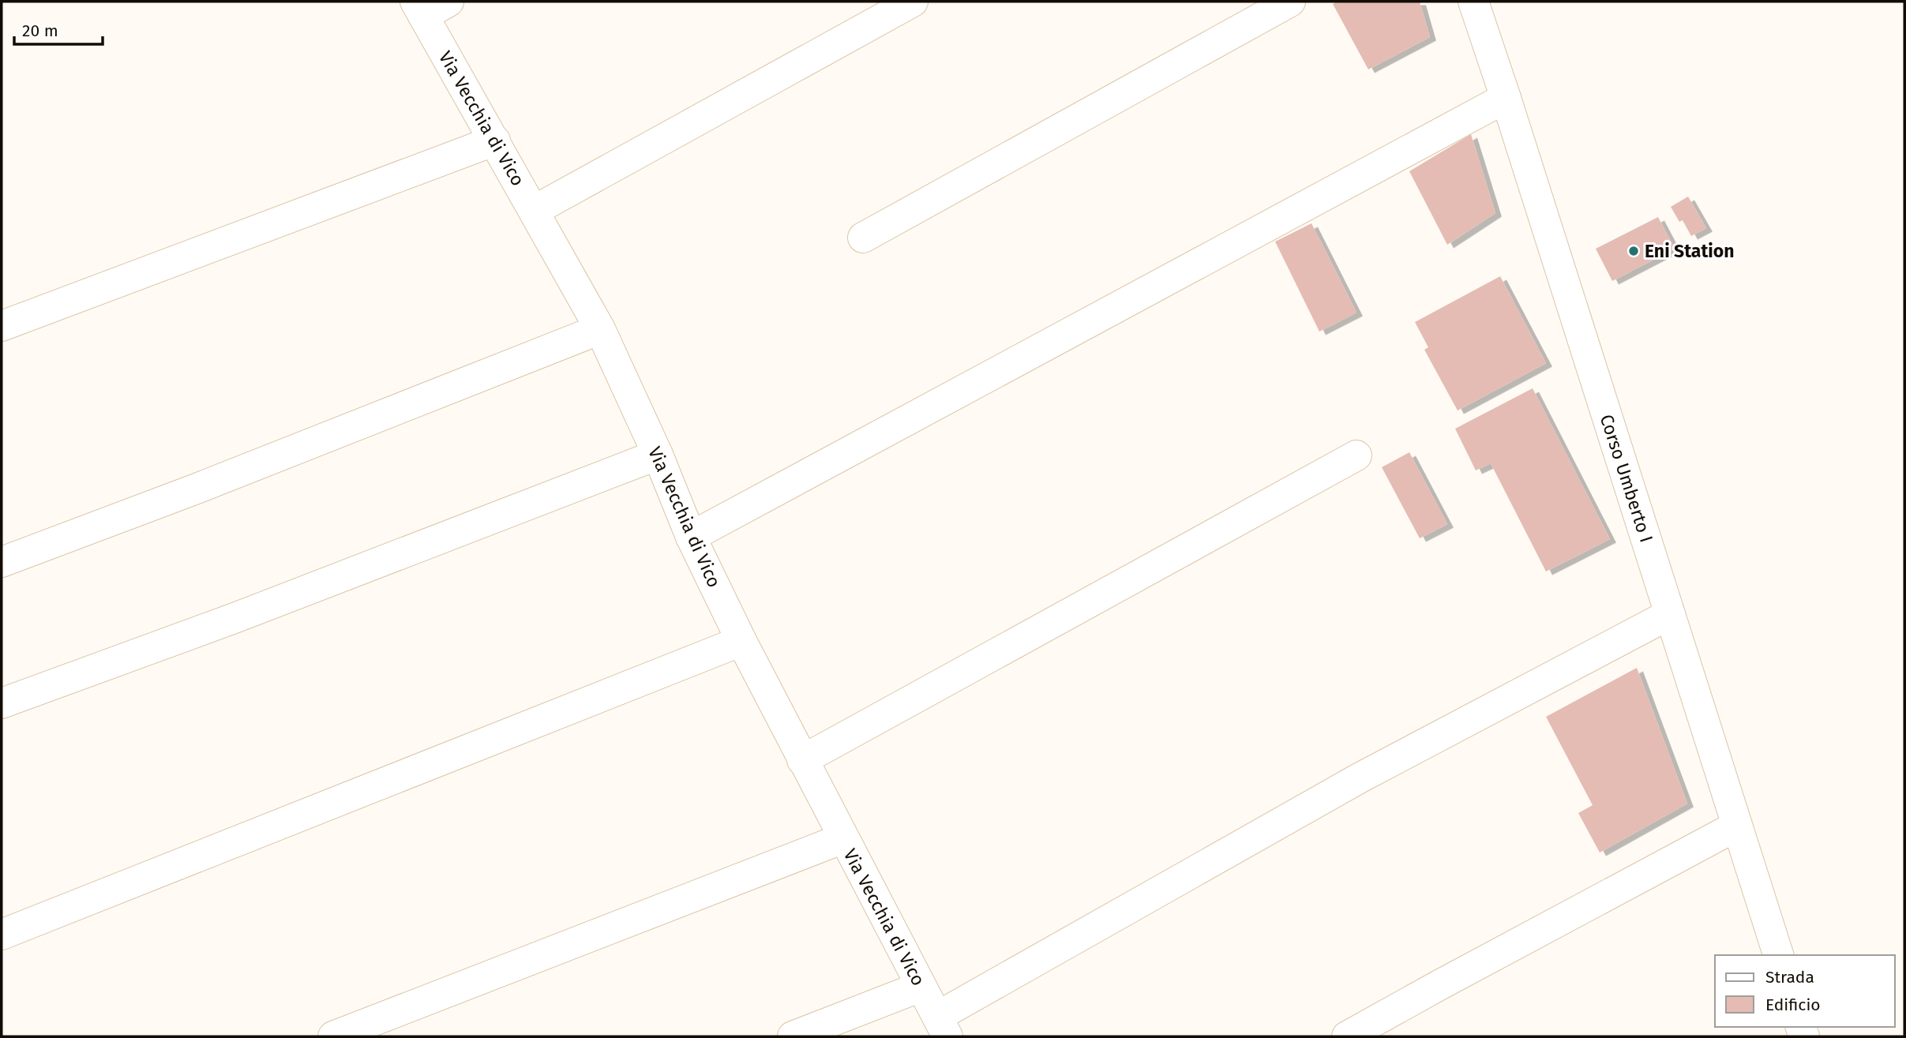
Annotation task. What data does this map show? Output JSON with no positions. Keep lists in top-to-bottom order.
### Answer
{
  "streets": {
    "street": ["Via Vecchia di Vico", "Corso Umberto I"]
  },
  "places": ["Eni Station"],
  "legend": ["Strada", "Edificio"],
  "scale_bar": "20 m"
}
